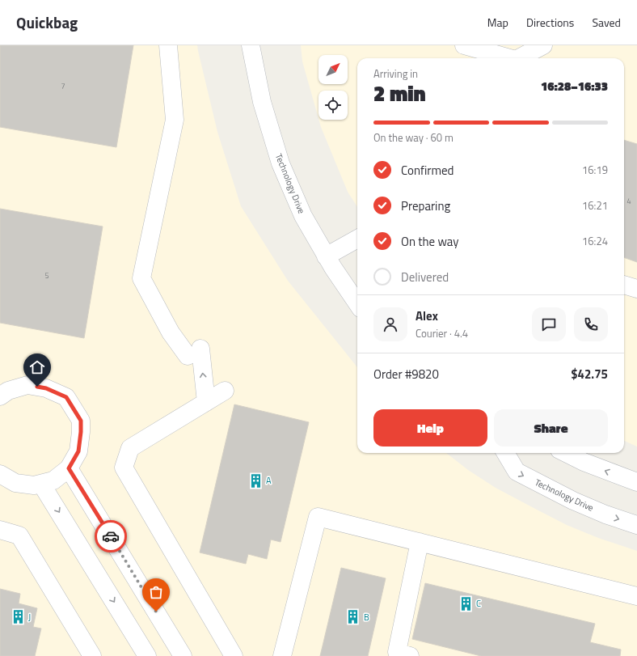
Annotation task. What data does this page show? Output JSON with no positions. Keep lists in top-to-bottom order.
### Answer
{
  "streets": {
    "street": ["Technology Drive"]
  },
  "places": {
    "building": [
      "A",
      "C",
      "J",
      "B"
    ]
  },
  "house_numbers": ["7", "4", "5"],
  "north": "top right",
  "page": {
    "header": "Quickbag",
    "nav": ["Map", "Directions", "Saved"],
    "heading": ["2 min", "Arriving in", "16:28–16:33"],
    "panel": [
      "Alex",
      "Courier · 4.4",
      "Order #9820",
      "$42.75"
    ],
    "bar": "On the way · 60 m",
    "list": [
      ["Confirmed", "16:19"],
      ["Preparing", "16:21"],
      ["On the way", "16:24"],
      "Delivered"
    ],
    "buttons": ["Help", "Share"]
  }
}
